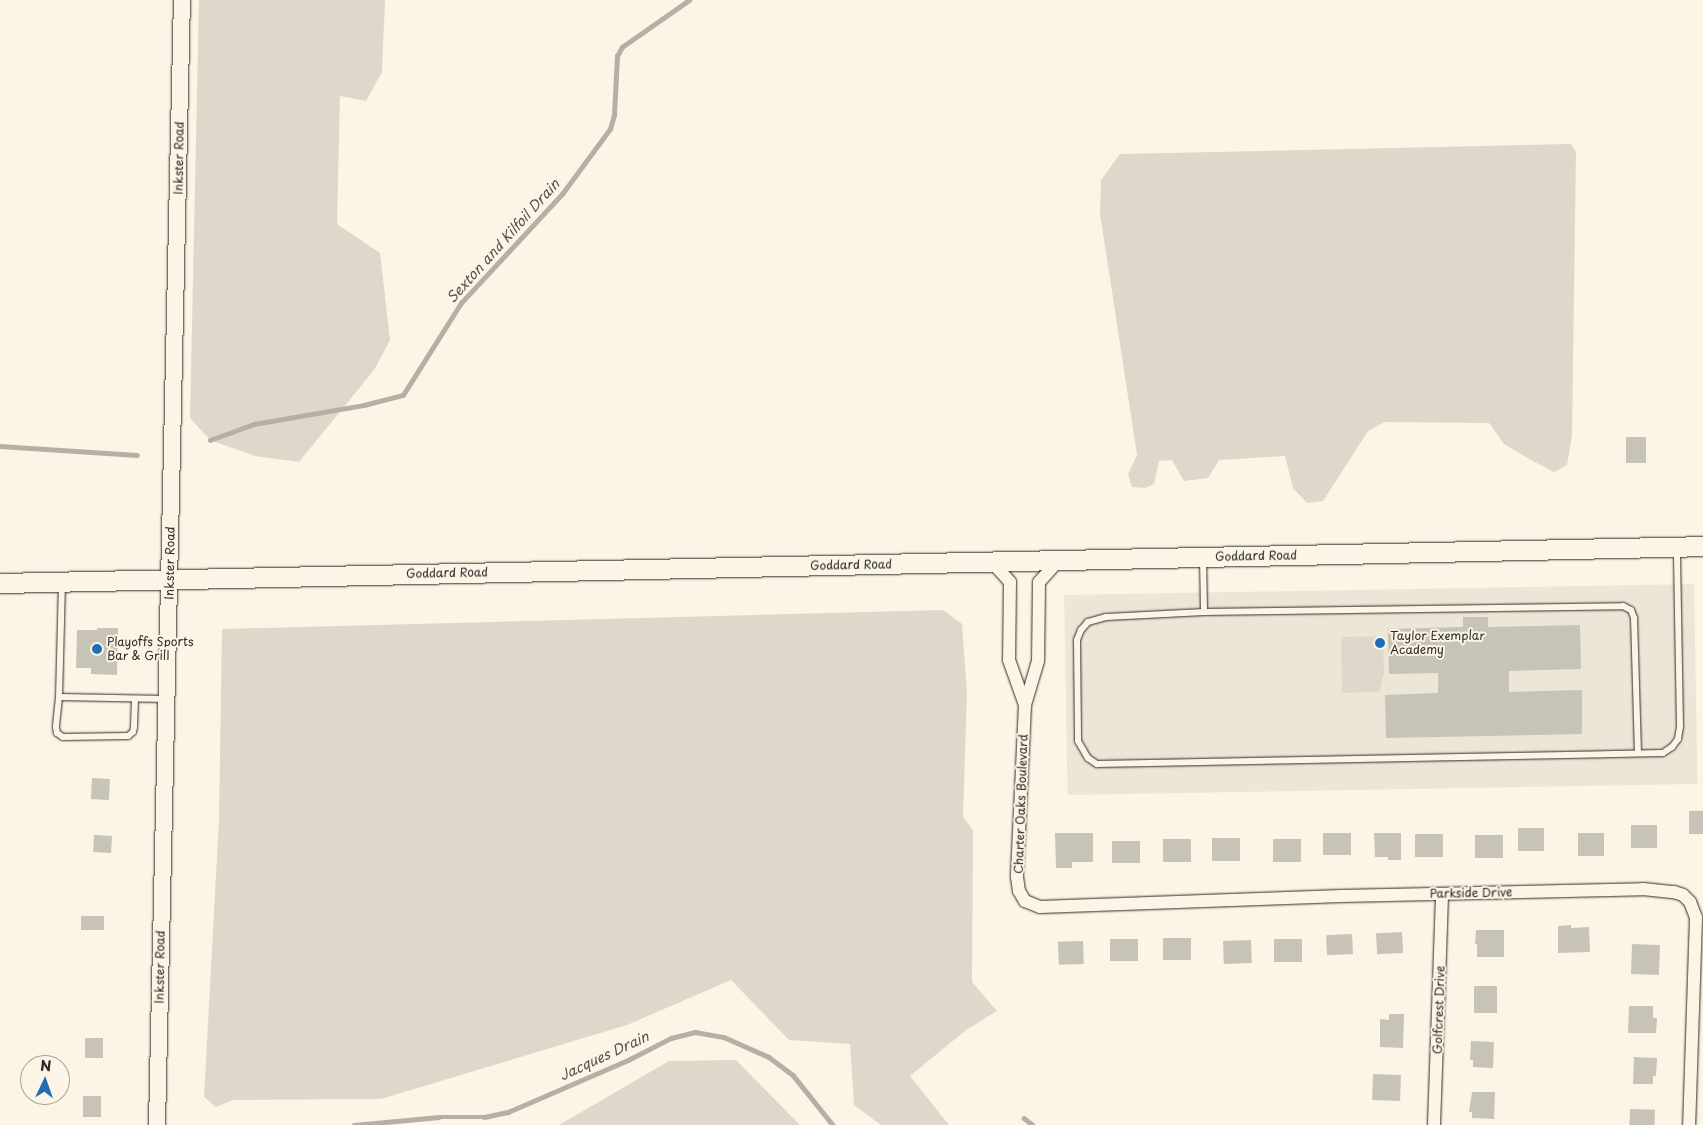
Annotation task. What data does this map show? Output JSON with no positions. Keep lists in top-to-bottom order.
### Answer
{
  "streets": {
    "main road": ["Goddard Road"],
    "street": [
      "Inkster Road",
      "Charter Oaks Boulevard",
      "Parkside Drive",
      "Golfcrest Drive"
    ]
  },
  "crossings": [
    ["Inkster Road", "Goddard Road"],
    ["Goddard Road", "Charter Oaks Boulevard"],
    ["Charter Oaks Boulevard", "Parkside Drive"],
    ["Parkside Drive", "Golfcrest Drive"]
  ],
  "water": ["Sexton and Kilfoil Drain", "Jacques Drain"],
  "places": ["Taylor Exemplar Academy", "Playoffs Sports Bar & Grill"],
  "north": "top"
}
